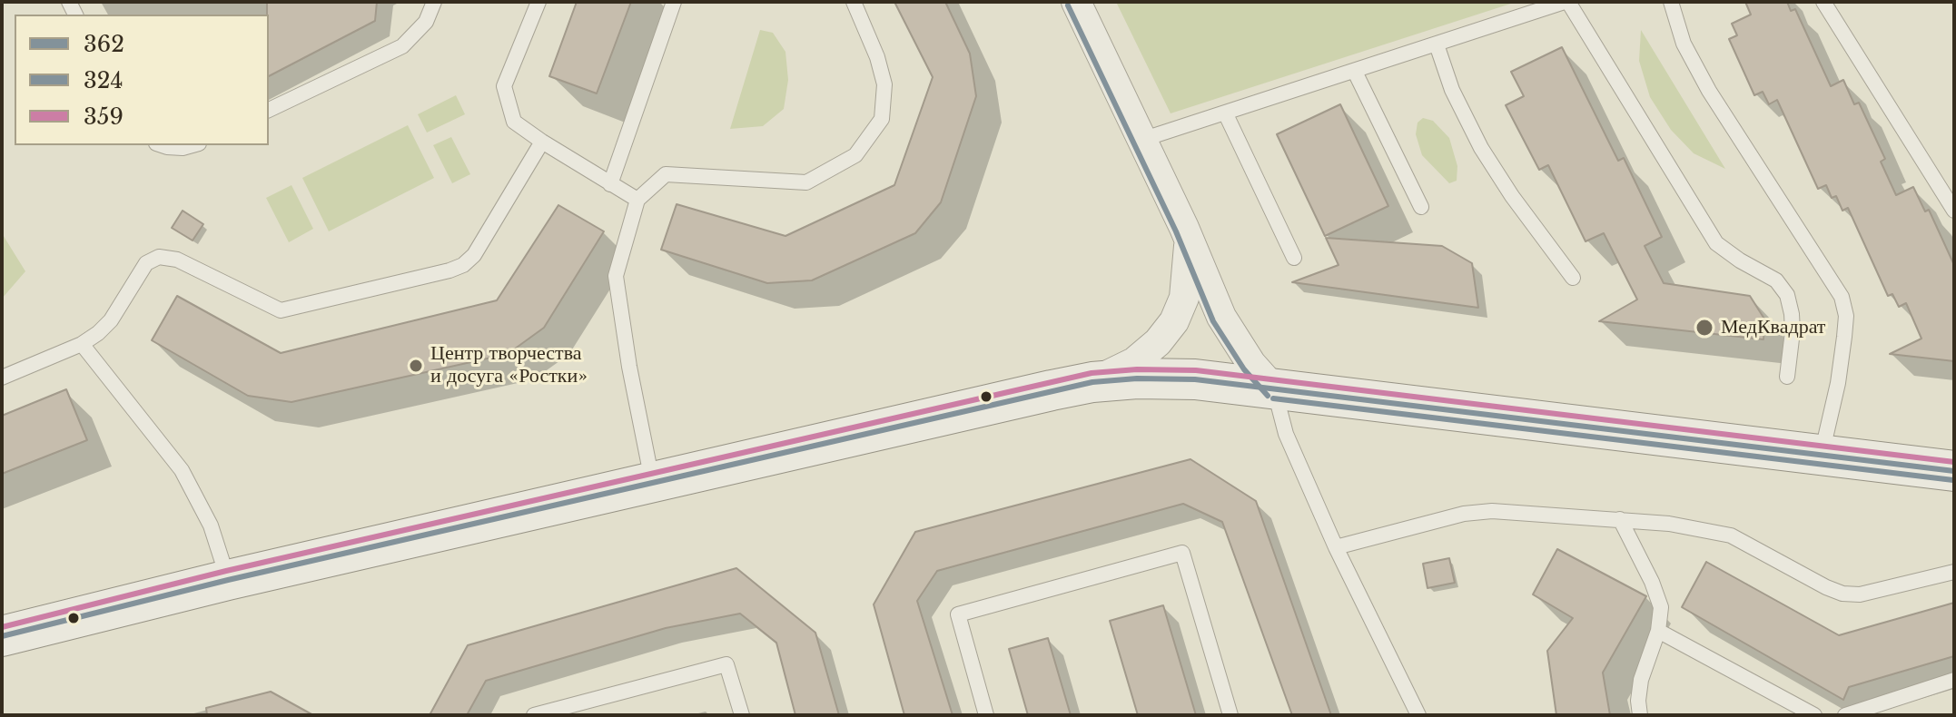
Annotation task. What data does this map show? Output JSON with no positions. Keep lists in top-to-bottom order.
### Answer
{
  "places": ["МедКвадрат", "Центр творчества и досуга «Ростки»"],
  "lines": ["transit line 324", "transit line 359", "transit line 362"],
  "legend": ["362", "324", "359"]
}
